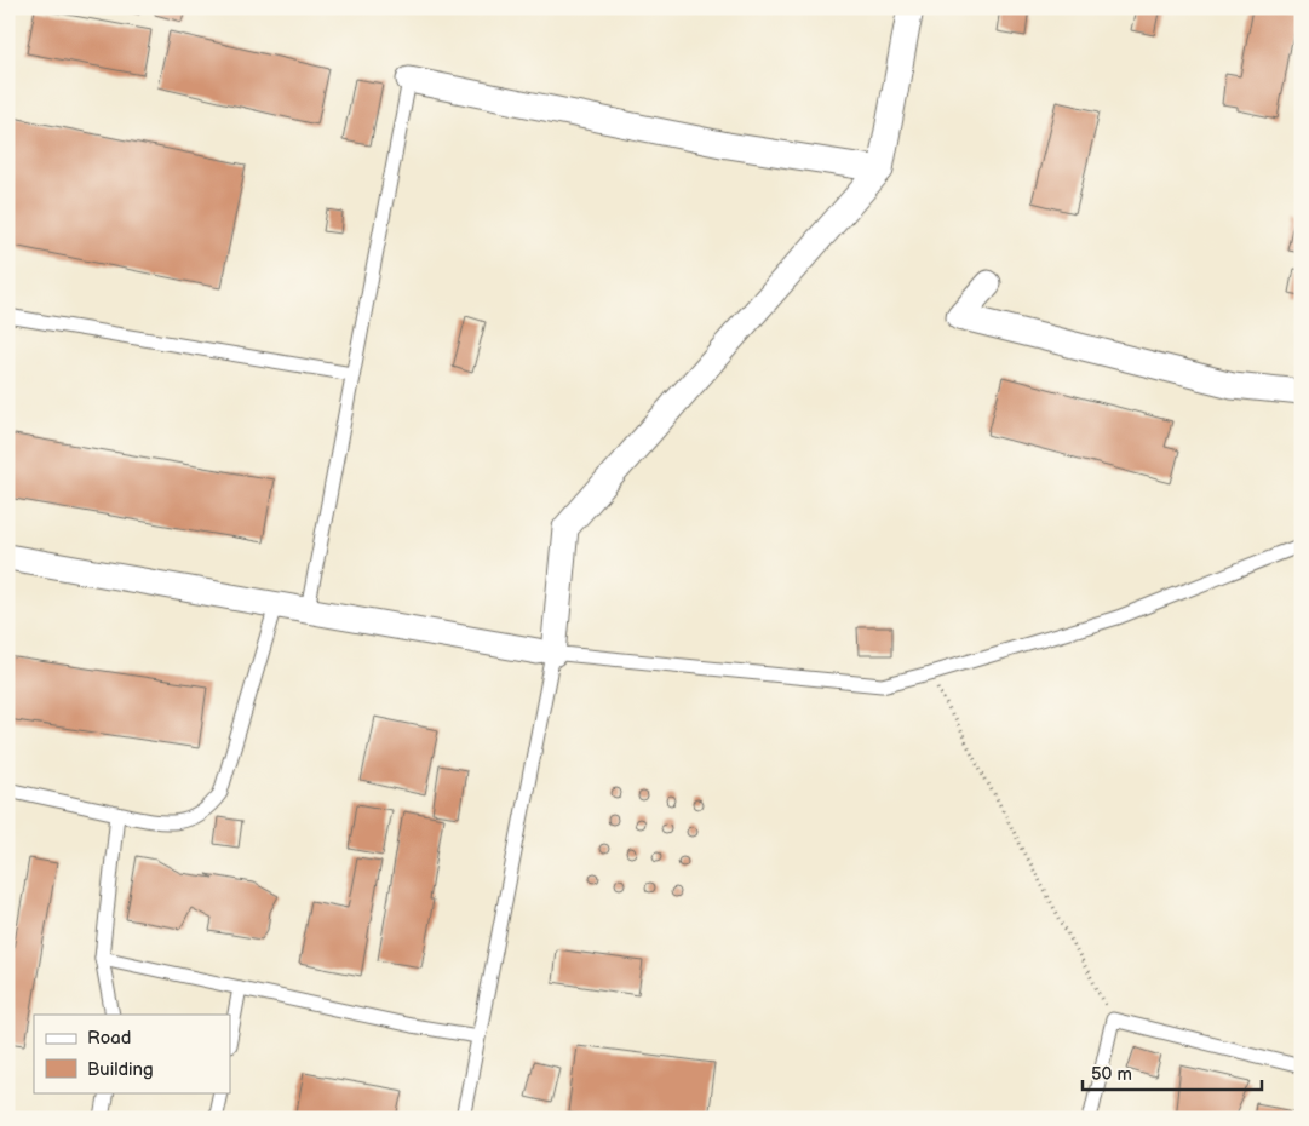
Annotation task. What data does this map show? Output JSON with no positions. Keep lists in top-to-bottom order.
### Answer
{
  "legend": ["Road", "Building"],
  "scale_bar": "50 m"
}
